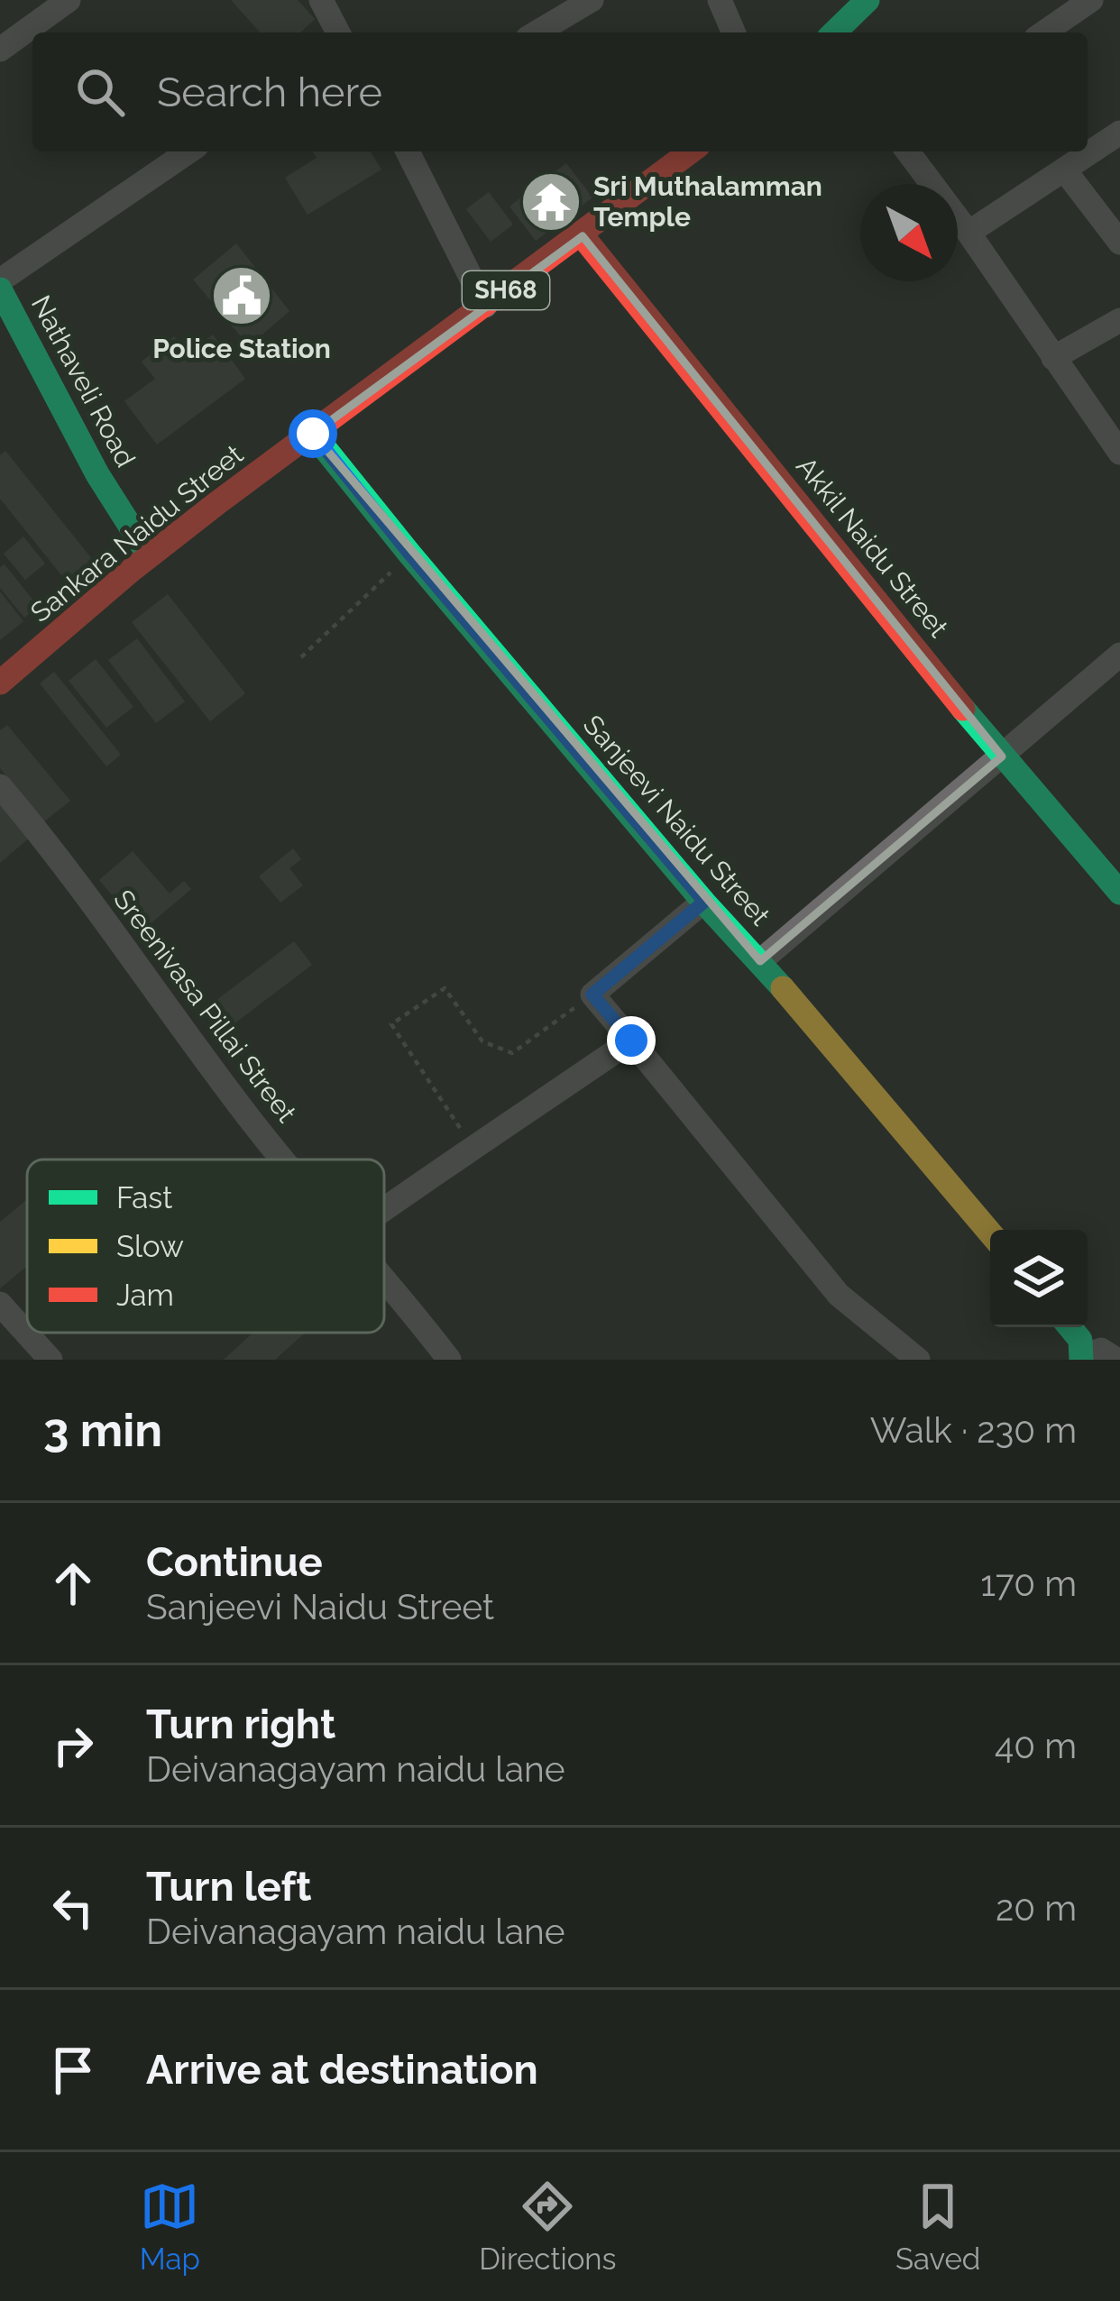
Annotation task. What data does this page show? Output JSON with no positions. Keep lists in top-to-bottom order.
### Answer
{
  "streets": {
    "main road": [
      "SH68",
      "Nathaveli Road",
      "Sankara Naidu Street",
      "Akkil Naidu Street",
      "Sanjeevi Naidu Street"
    ],
    "street": ["Sreenivasa Pillai Street"]
  },
  "crossings": [
    ["SH68", "Sankara Naidu Street"],
    ["SH68", "Akkil Naidu Street"],
    ["SH68", "Sanjeevi Naidu Street"],
    ["Nathaveli Road", "Sankara Naidu Street"],
    ["Sankara Naidu Street", "Sanjeevi Naidu Street"]
  ],
  "places": {
    "temple": ["Sri Muthalamman Temple"],
    "public building": ["Police Station"]
  },
  "legend": ["Fast", "Slow", "Jam"],
  "north": "bottom right",
  "page": {
    "search": "Search here",
    "heading": ["3 min", "Walk · 230 m"],
    "list": [
      ["Continue", "Sanjeevi Naidu Street", "170 m"],
      ["Turn right", "Deivanagayam naidu lane", "40 m"],
      ["Turn left", "Deivanagayam naidu lane", "20 m"],
      "Arrive at destination"
    ],
    "nav": ["Map", "Directions", "Saved"]
  }
}
